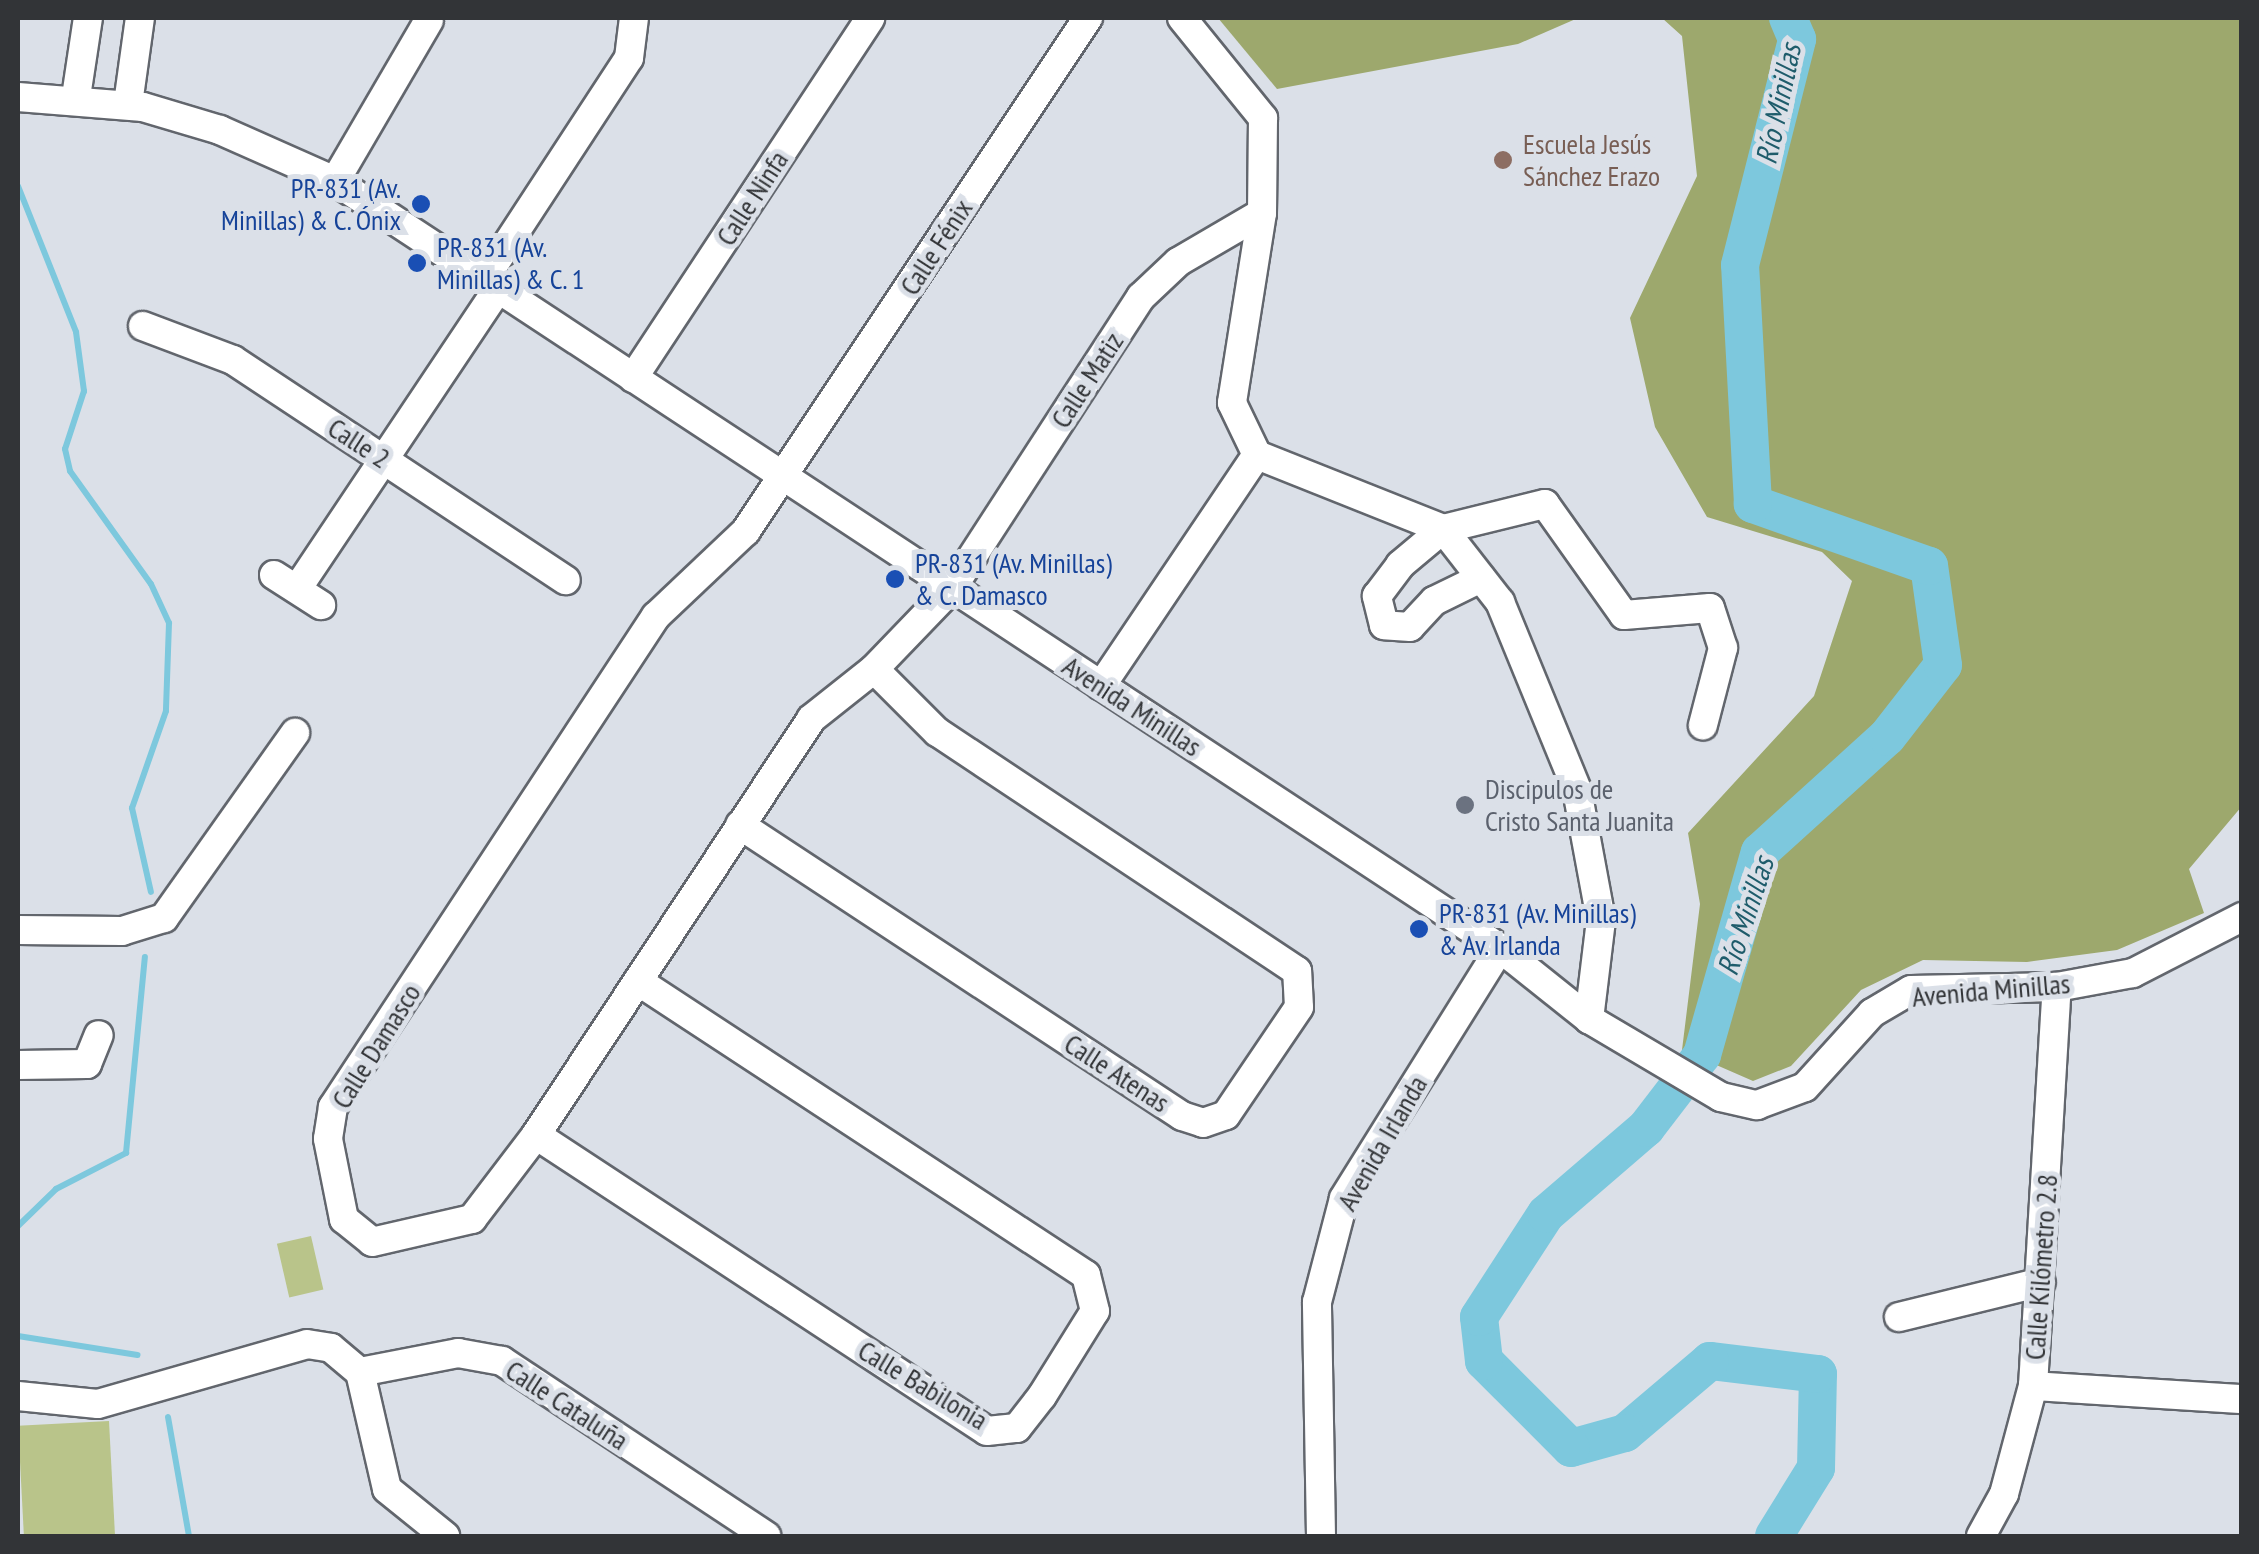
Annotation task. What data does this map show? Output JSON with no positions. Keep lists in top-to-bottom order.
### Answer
{
  "streets": {
    "street": [
      "Calle Ninfa",
      "Calle Fénix",
      "Calle Matiz",
      "Calle 2",
      "Avenida Minillas",
      "Calle Damasco",
      "Calle Atenas",
      "Avenida Irlanda",
      "Calle Kilómetro 2.8",
      "Calle Babilonia",
      "Calle Cataluña"
    ]
  },
  "crossings": [
    ["Calle Ninfa", "Avenida Minillas"],
    ["Calle Fénix", "Avenida Minillas"],
    ["Calle Fénix", "Calle Damasco"],
    ["Calle Matiz", "Avenida Minillas"],
    ["Calle Matiz", "Calle Damasco"],
    ["Avenida Minillas", "Calle Damasco"],
    ["Avenida Minillas", "Avenida Irlanda"],
    ["Avenida Minillas", "Calle Kilómetro 2.8"],
    ["Calle Damasco", "Calle Atenas"],
    ["Calle Damasco", "Calle Babilonia"]
  ],
  "water": ["Río Minillas"],
  "places": [
    "Escuela Jesús Sánchez Erazo",
    "PR-831 (Av. Minillas) & C. Ónix",
    "PR-831 (Av. Minillas) & C. 1",
    "PR-831 (Av. Minillas) & C. Damasco",
    "Discipulos de Cristo Santa Juanita",
    "PR-831 (Av. Minillas) & Av. Irlanda"
  ]
}
